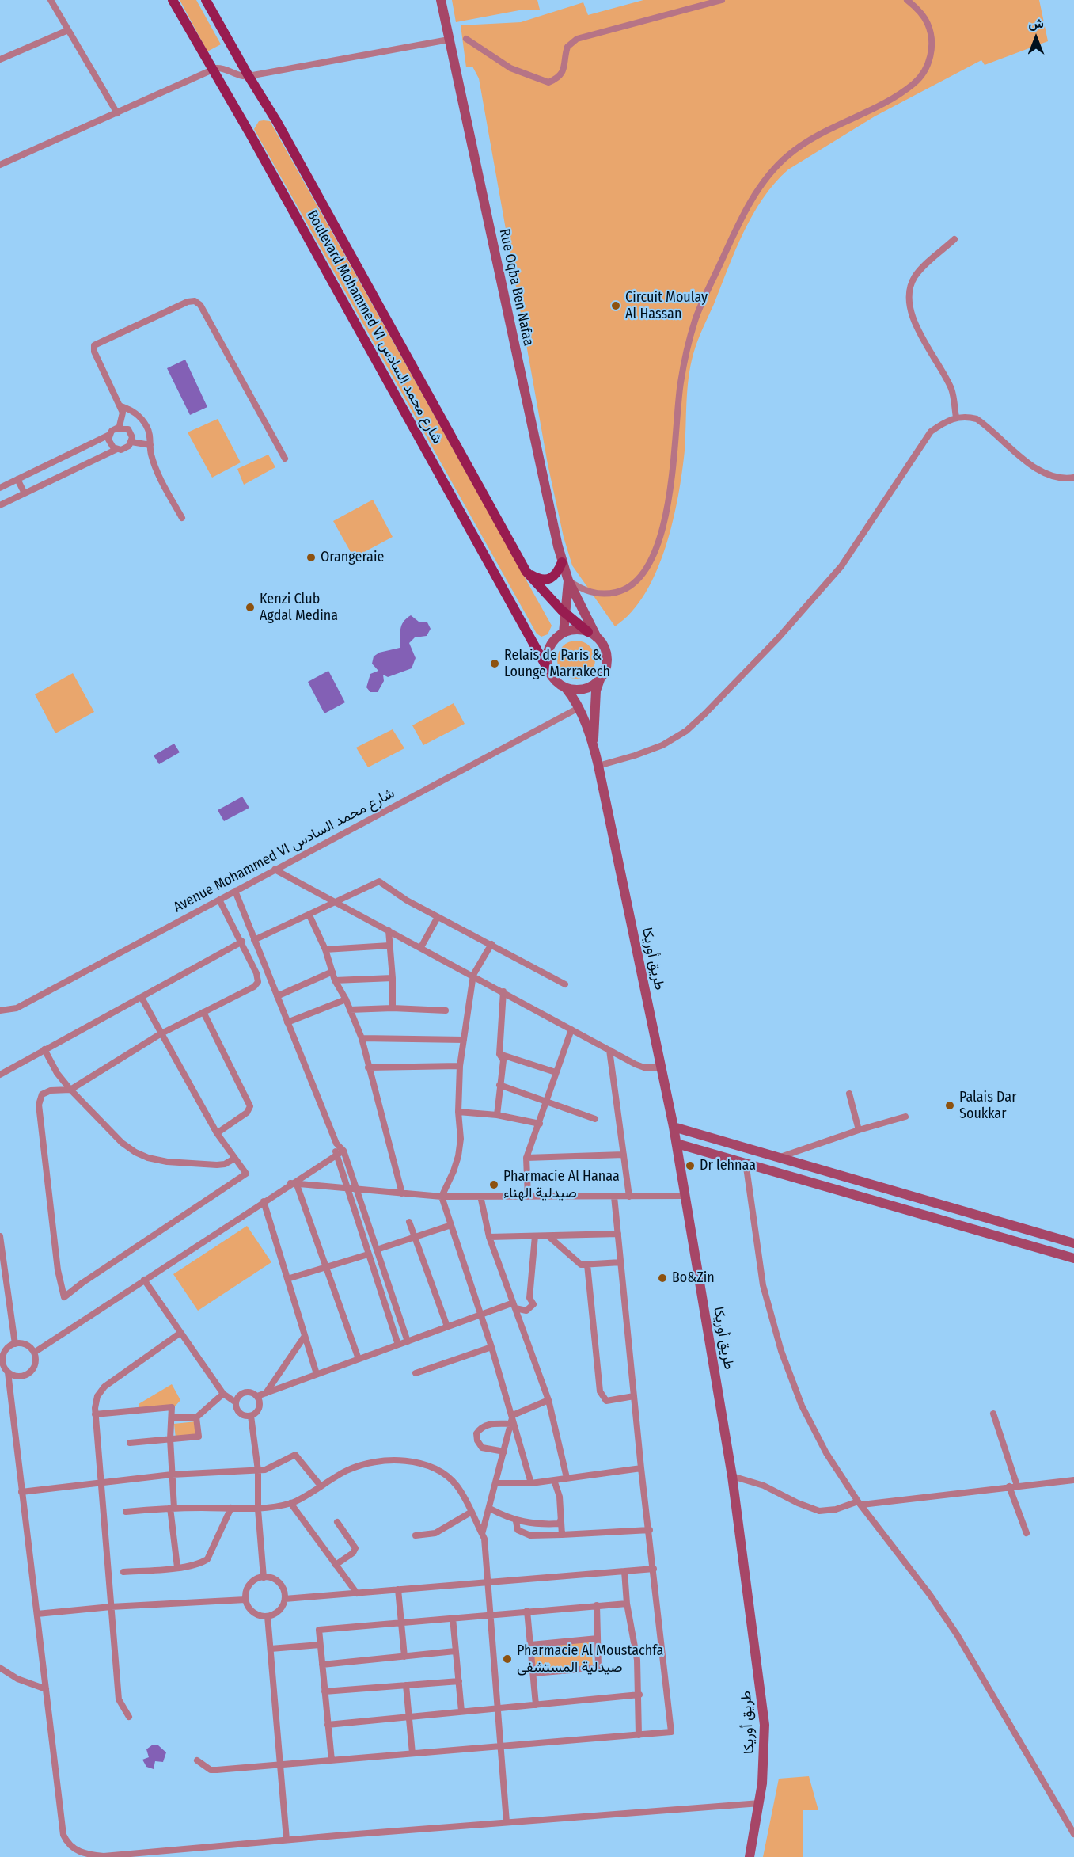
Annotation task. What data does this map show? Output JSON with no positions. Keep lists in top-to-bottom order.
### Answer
{
  "streets": {
    "main road": ["Boulevard Mohammed VI شارع محمد السادس"],
    "street": ["Rue Oqba Ben Nafaa", "Avenue Mohammed VI شارع محمد السادس", "طريق أوريكا"]
  },
  "crossings": [
    ["Rue Oqba Ben Nafaa", "Boulevard Mohammed VI شارع محمد السادس"],
    ["Rue Oqba Ben Nafaa", "طريق أوريكا"],
    ["Boulevard Mohammed VI شارع محمد السادس", "طريق أوريكا"],
    ["Avenue Mohammed VI شارع محمد السادس", "طريق أوريكا"]
  ],
  "places": [
    "Circuit Moulay Al Hassan",
    "Orangeraie",
    "Kenzi Club Agdal Medina",
    "Relais de Paris & Lounge Marrakech",
    "Palais Dar Soukkar",
    "Dr lehnaa",
    "Pharmacie Al Hanaa صيدلية الهناء",
    "Bo&Zin",
    "Pharmacie Al Moustachfa صيدلية المستشفى"
  ],
  "north": "top"
}
